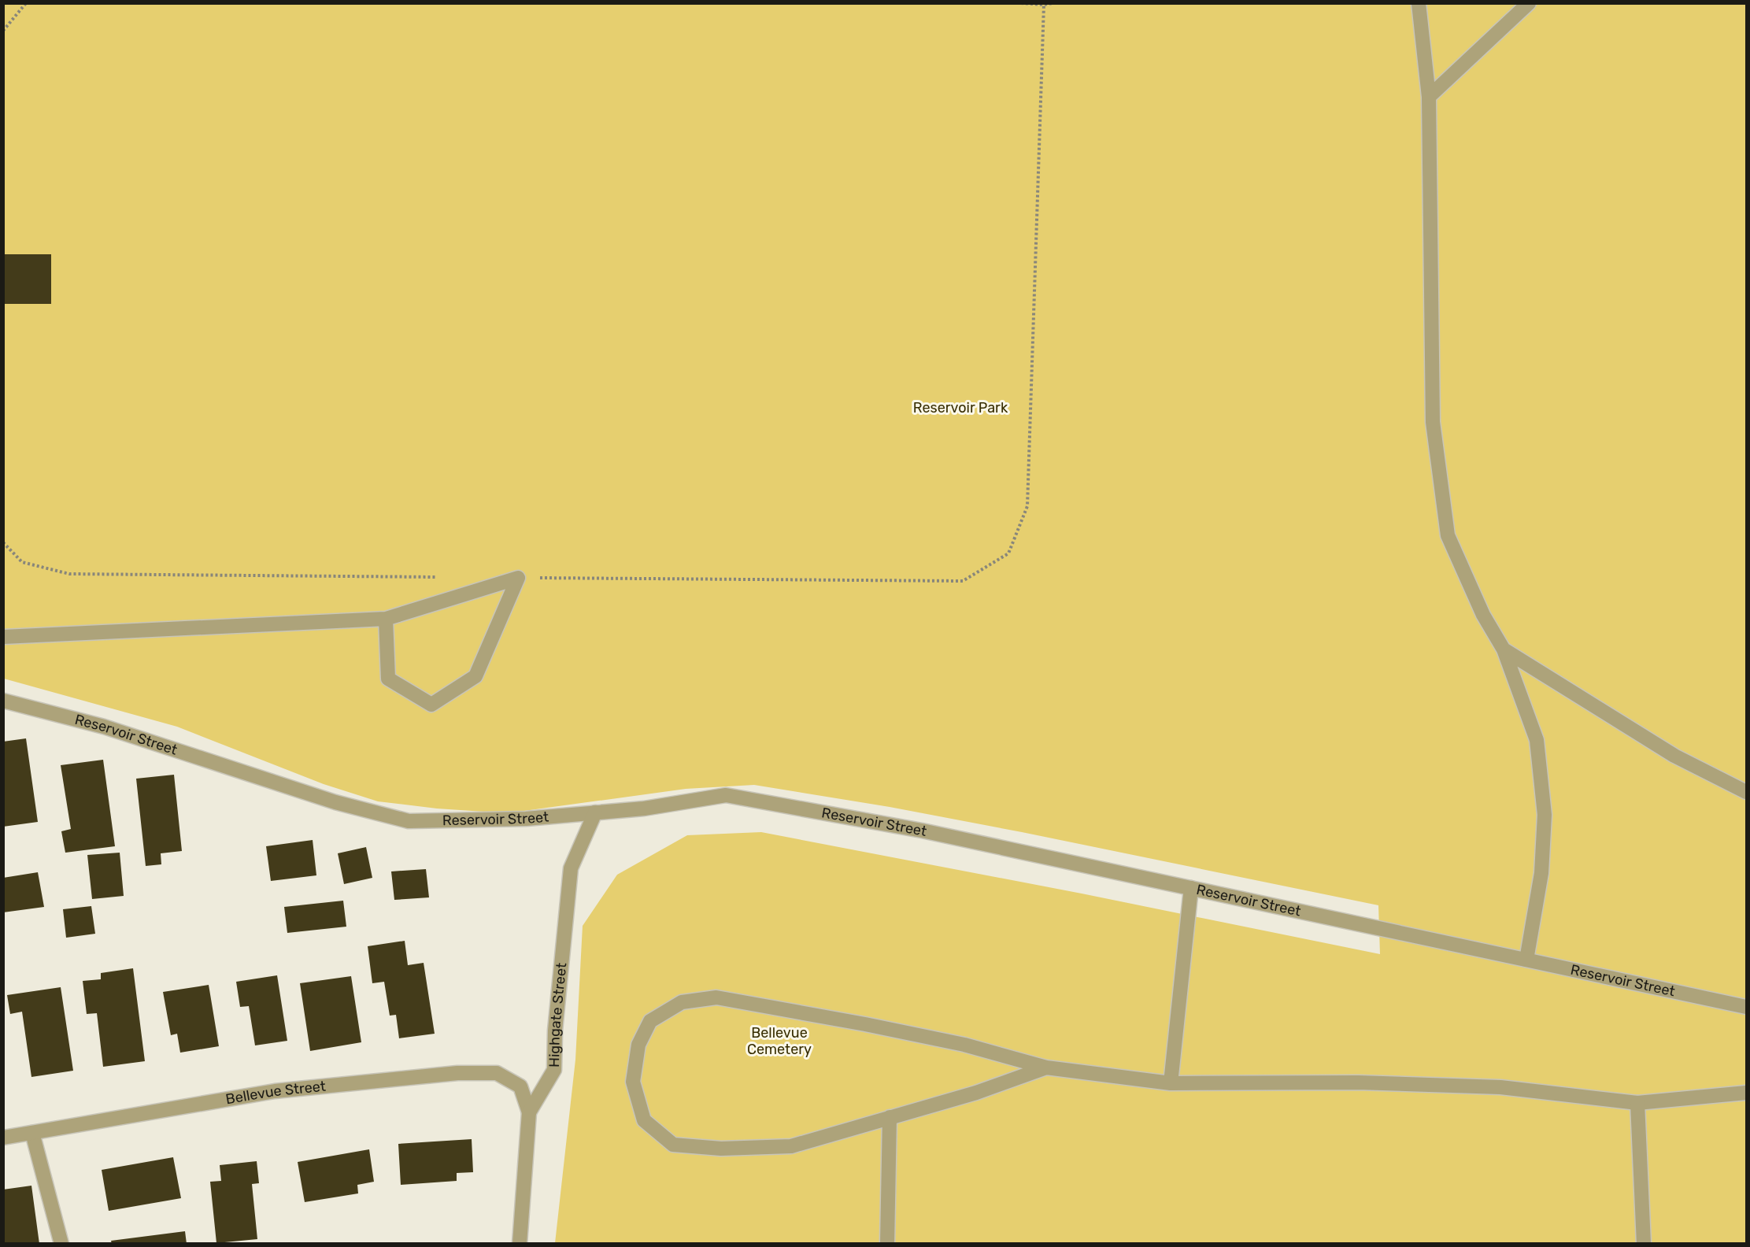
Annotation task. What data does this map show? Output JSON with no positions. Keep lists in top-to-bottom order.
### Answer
{
  "streets": {
    "street": ["Reservoir Street", "Highgate Street", "Bellevue Street"]
  },
  "crossings": [
    ["Reservoir Street", "Highgate Street"],
    ["Highgate Street", "Bellevue Street"]
  ],
  "parks": ["Reservoir Park", "Bellevue Cemetery"]
}
